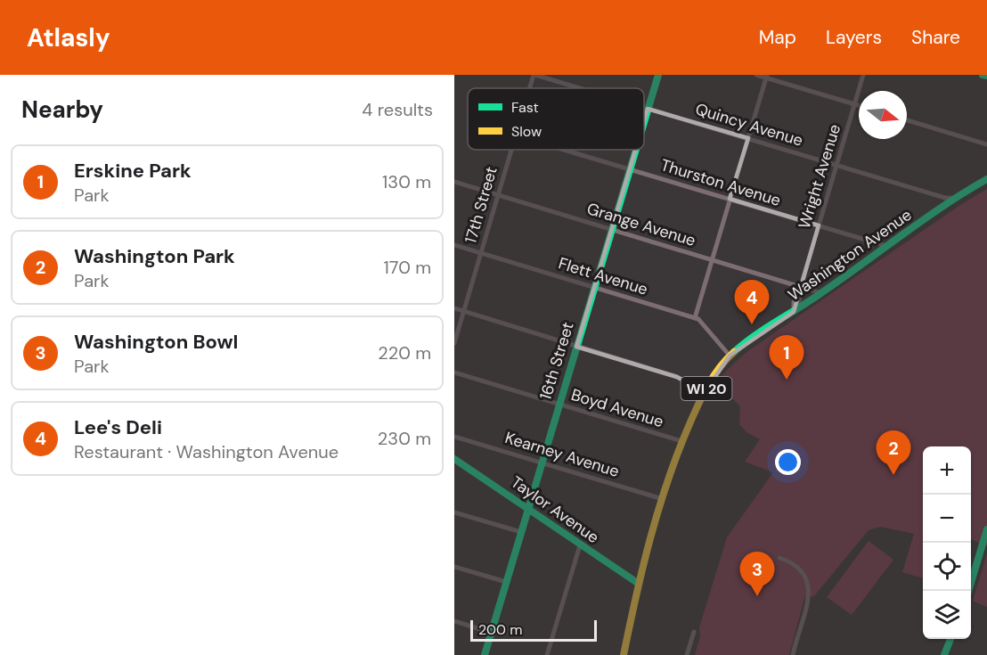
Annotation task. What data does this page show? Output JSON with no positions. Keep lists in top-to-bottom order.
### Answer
{
  "streets": {
    "street": [
      "Quincy Avenue",
      "Wright Avenue",
      "Thurston Avenue",
      "17th Street",
      "Grange Avenue",
      "Washington Avenue",
      "Flett Avenue",
      "16th Street",
      "WI 20",
      "Boyd Avenue",
      "Kearney Avenue",
      "Taylor Avenue"
    ]
  },
  "crossings": [
    ["Quincy Avenue", "Wright Avenue"],
    ["Quincy Avenue", "17th Street"],
    ["Quincy Avenue", "Washington Avenue"],
    ["Quincy Avenue", "16th Street"],
    ["Wright Avenue", "Thurston Avenue"],
    ["Wright Avenue", "Grange Avenue"],
    ["Wright Avenue", "Washington Avenue"],
    ["Thurston Avenue", "Washington Avenue"],
    ["Thurston Avenue", "16th Street"],
    ["17th Street", "Grange Avenue"],
    ["17th Street", "Flett Avenue"],
    ["Grange Avenue", "Washington Avenue"],
    ["Grange Avenue", "16th Street"],
    ["Washington Avenue", "Flett Avenue"],
    ["Washington Avenue", "Boyd Avenue"],
    ["Washington Avenue", "Kearney Avenue"],
    ["Washington Avenue", "Taylor Avenue"],
    ["Flett Avenue", "16th Street"],
    ["16th Street", "Boyd Avenue"],
    ["16th Street", "Kearney Avenue"],
    ["16th Street", "Taylor Avenue"]
  ],
  "legend": ["Fast", "Slow"],
  "scale_bar": "200 m",
  "north": "right",
  "page": {
    "header": "Atlasly",
    "nav": ["Map", "Layers", "Share"],
    "heading": ["Nearby", "4 results"],
    "list": [
      {
        "mark": "1",
        "name": "Erskine Park",
        "note": "Park",
        "value": "130 m"
      },
      {
        "mark": "2",
        "name": "Washington Park",
        "note": "Park",
        "value": "170 m"
      },
      {
        "mark": "3",
        "name": "Washington Bowl",
        "note": "Park",
        "value": "220 m"
      },
      {
        "mark": "4",
        "name": "Lee's Deli",
        "note": "Restaurant · Washington Avenue",
        "value": "230 m"
      }
    ],
    "pins": [
      "4",
      "1",
      "2",
      "3"
    ],
    "map_buttons": ["+", "−"],
    "scale": "200 m"
  }
}
